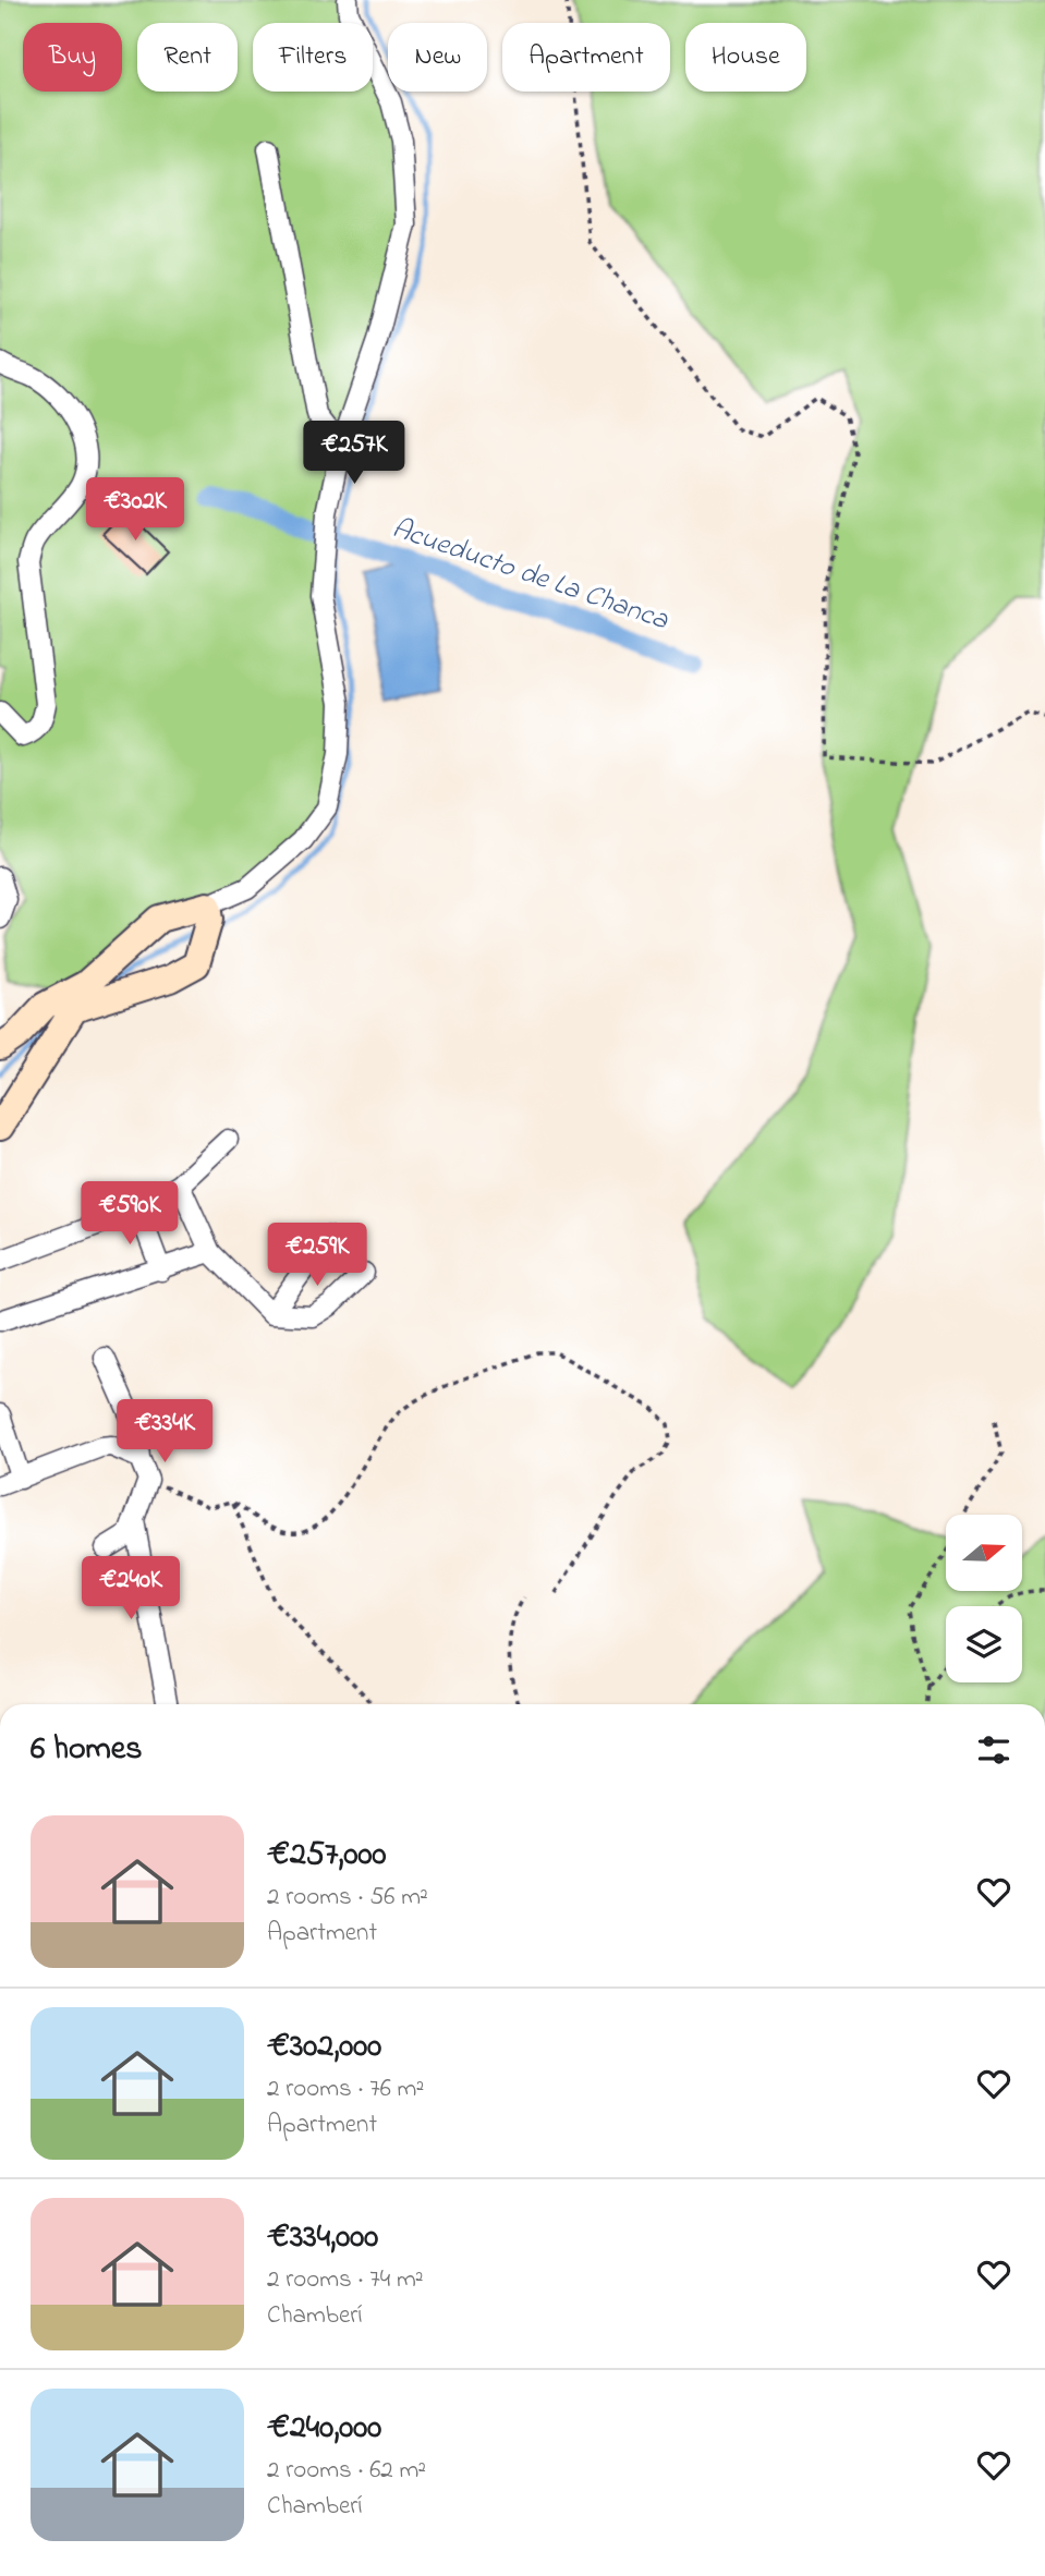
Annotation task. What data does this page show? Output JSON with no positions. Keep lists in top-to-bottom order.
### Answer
{
  "water": ["Acueducto de La Chanca"],
  "north": "right",
  "page": {
    "chip": [
      "Buy",
      "Rent",
      "Filters",
      "New",
      "Apartment",
      "House"
    ],
    "price": [
      "€257K",
      "€302K",
      "€590K",
      "€259K",
      "€334K",
      "€240K"
    ],
    "heading": "6 homes",
    "list": [
      {
        "name": "€257,000",
        "note": "2 rooms · 56 m² · Apartment"
      },
      {
        "name": "€302,000",
        "note": "2 rooms · 76 m² · Apartment"
      },
      {
        "name": "€334,000",
        "note": "2 rooms · 74 m² · Chamberí"
      },
      {
        "name": "€240,000",
        "note": "2 rooms · 62 m² · Chamberí"
      }
    ]
  }
}
